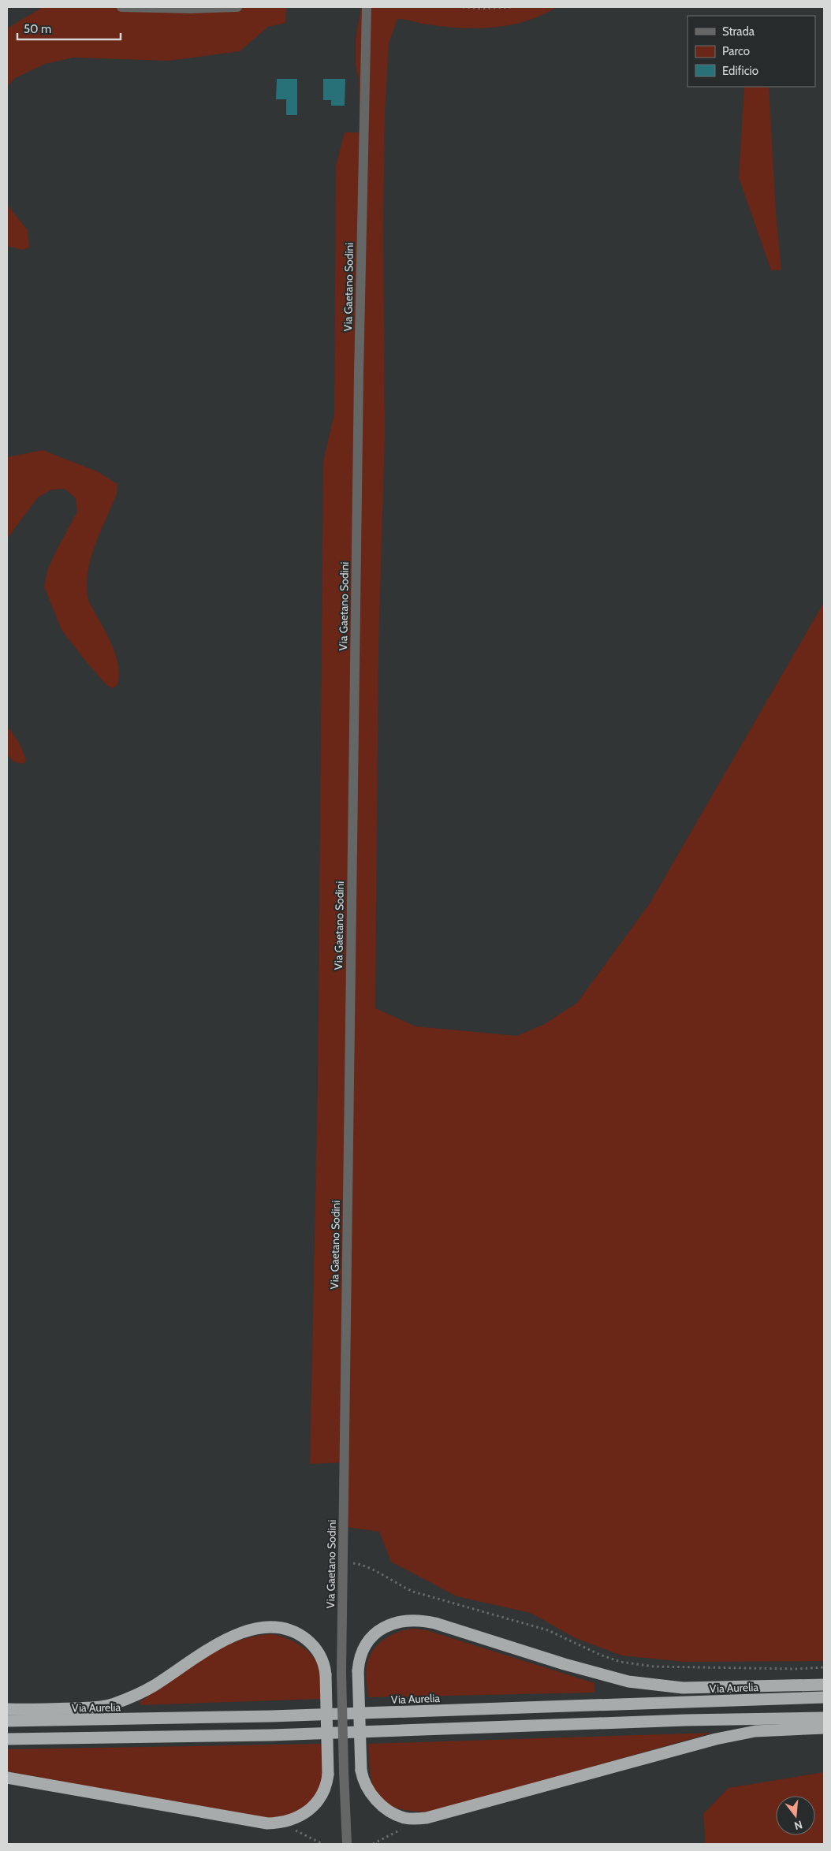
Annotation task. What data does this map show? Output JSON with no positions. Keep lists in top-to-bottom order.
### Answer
{
  "streets": {
    "highway": ["Via Aurelia"],
    "street": ["Via Gaetano Sodini"]
  },
  "legend": ["Strada", "Parco", "Edificio"],
  "scale_bar": "50 m",
  "north": "bottom"
}
